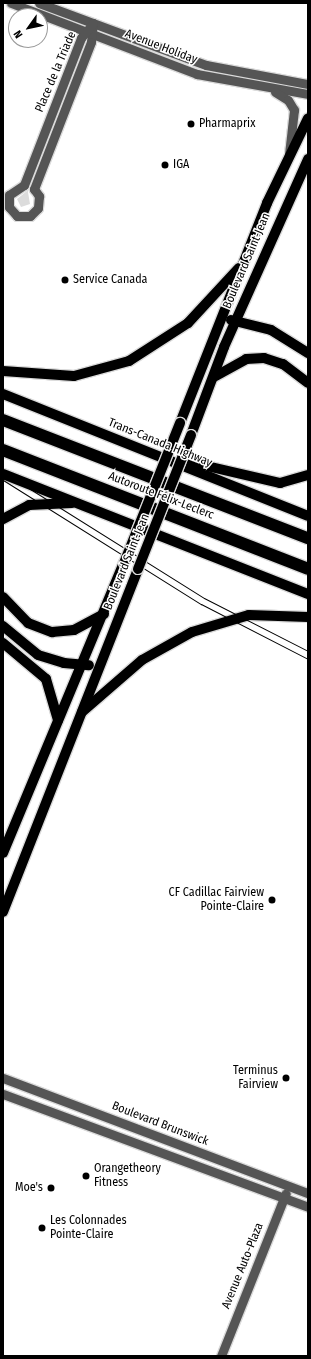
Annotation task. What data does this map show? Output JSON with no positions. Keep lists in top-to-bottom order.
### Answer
{
  "streets": {
    "highway": ["Autoroute Félix-Leclerc"],
    "main road": ["Boulevard Saint-Jean", "Trans-Canada Highway"],
    "street": [
      "Avenue Holiday",
      "Place de la Triade",
      "Boulevard Brunswick",
      "Avenue Auto-Plaza"
    ]
  },
  "crossings": [
    ["Avenue Holiday", "Place de la Triade"],
    ["Boulevard Brunswick", "Avenue Auto-Plaza"]
  ],
  "places": [
    "Pharmaprix",
    "IGA",
    "Service Canada",
    "CF Cadillac Fairview Pointe-Claire",
    "Terminus Fairview",
    "Orangetheory Fitness",
    "Moe's",
    "Les Colonnades Pointe-Claire"
  ],
  "north": "bottom left"
}
